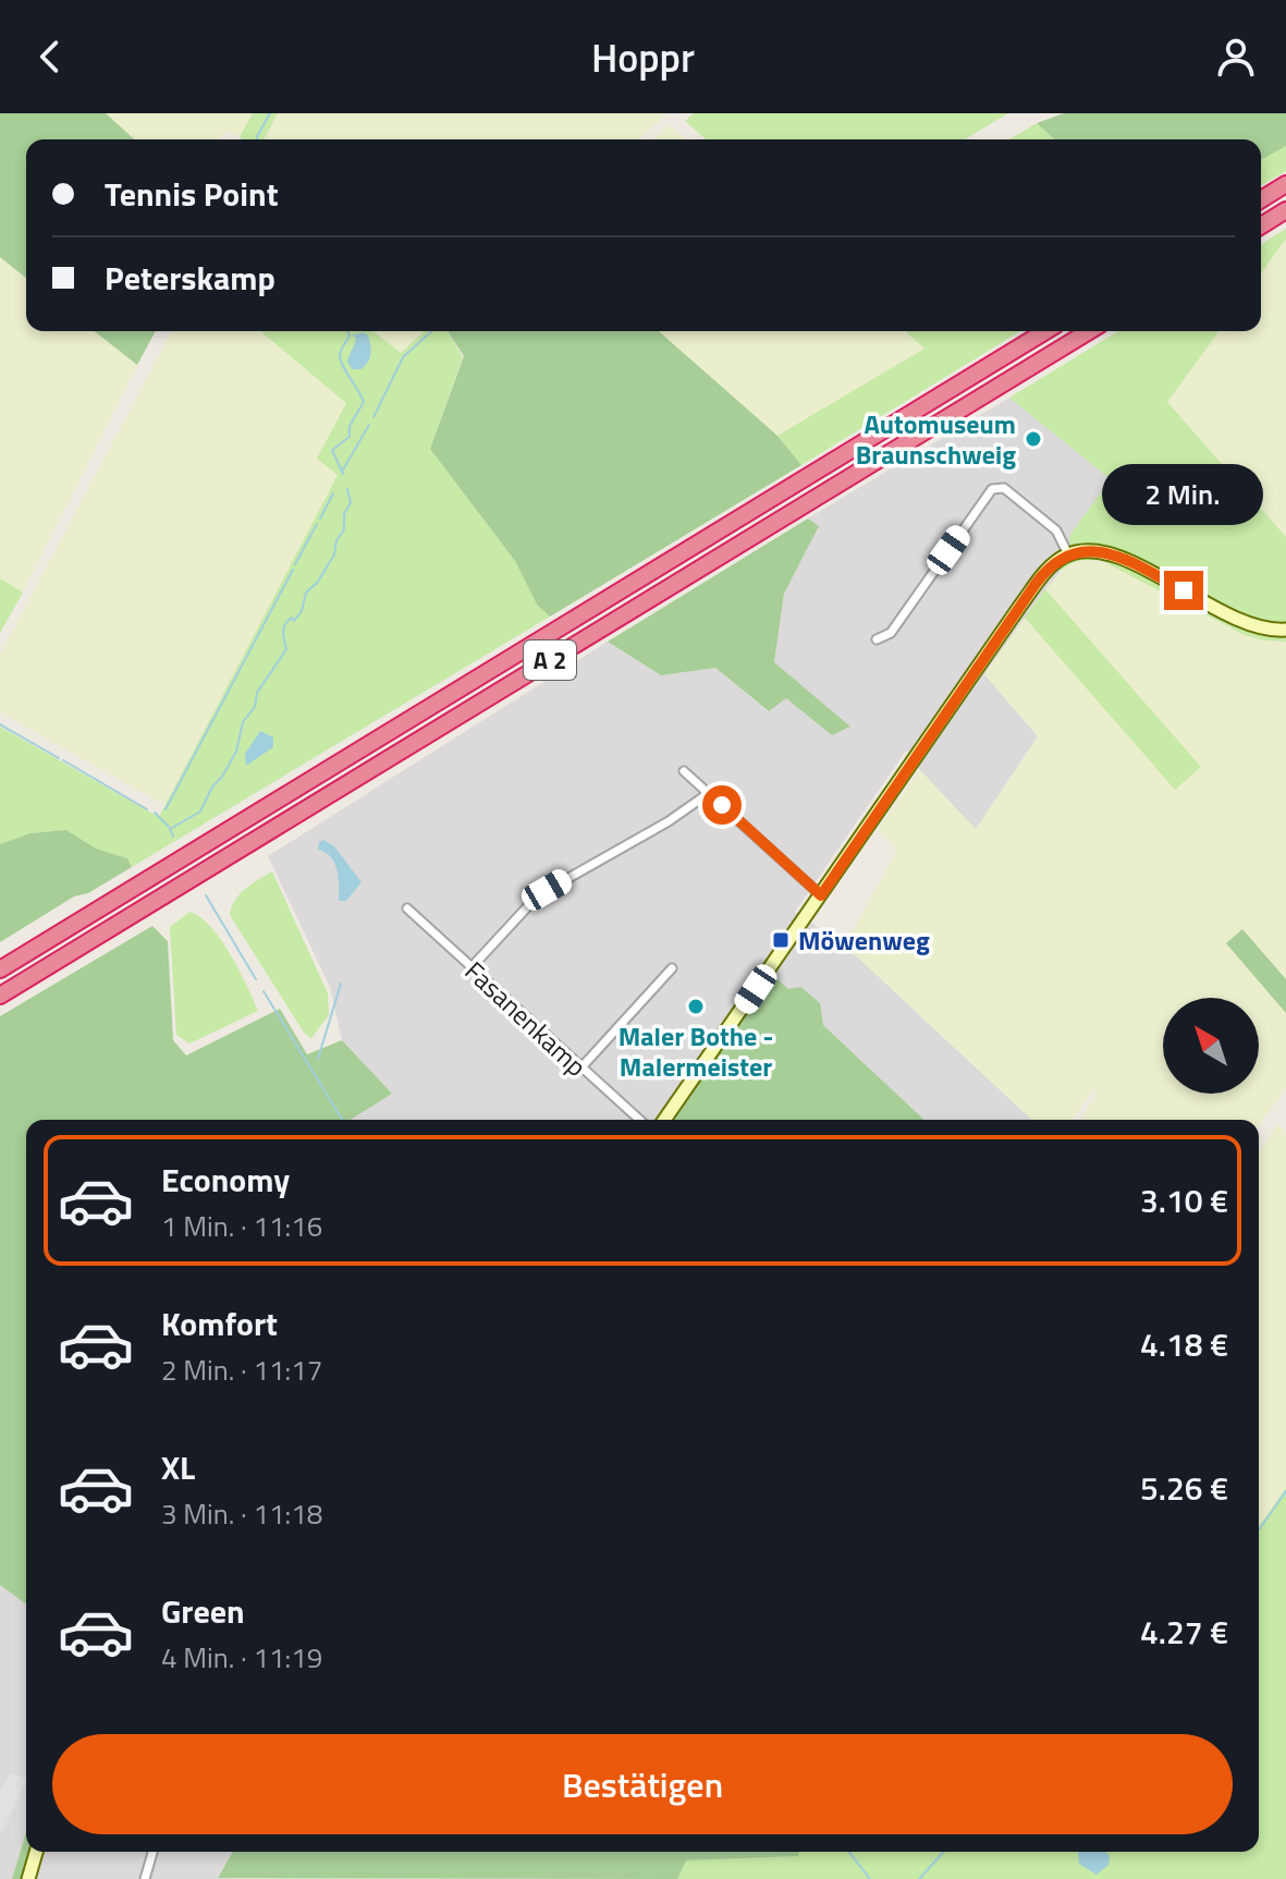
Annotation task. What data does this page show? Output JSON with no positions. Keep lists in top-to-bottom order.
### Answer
{
  "streets": {
    "highway": ["A 2"],
    "street": ["Fasanenkamp"]
  },
  "places": {
    "other": ["Automuseum Braunschweig", "Maler Bothe - Malermeister"],
    "transit": ["Möwenweg"]
  },
  "north": "top left",
  "page": {
    "header": "Hoppr",
    "banner": ["Tennis Point", "Peterskamp"],
    "bubble": "2 Min.",
    "list": [
      {
        "name": "Economy",
        "note": "1 Min. · 11:16",
        "value": "3.10 €"
      },
      {
        "name": "Komfort",
        "note": "2 Min. · 11:17",
        "value": "4.18 €"
      },
      {
        "name": "XL",
        "note": "3 Min. · 11:18",
        "value": "5.26 €"
      },
      {
        "name": "Green",
        "note": "4 Min. · 11:19",
        "value": "4.27 €"
      }
    ],
    "buttons": "Bestätigen"
  }
}
